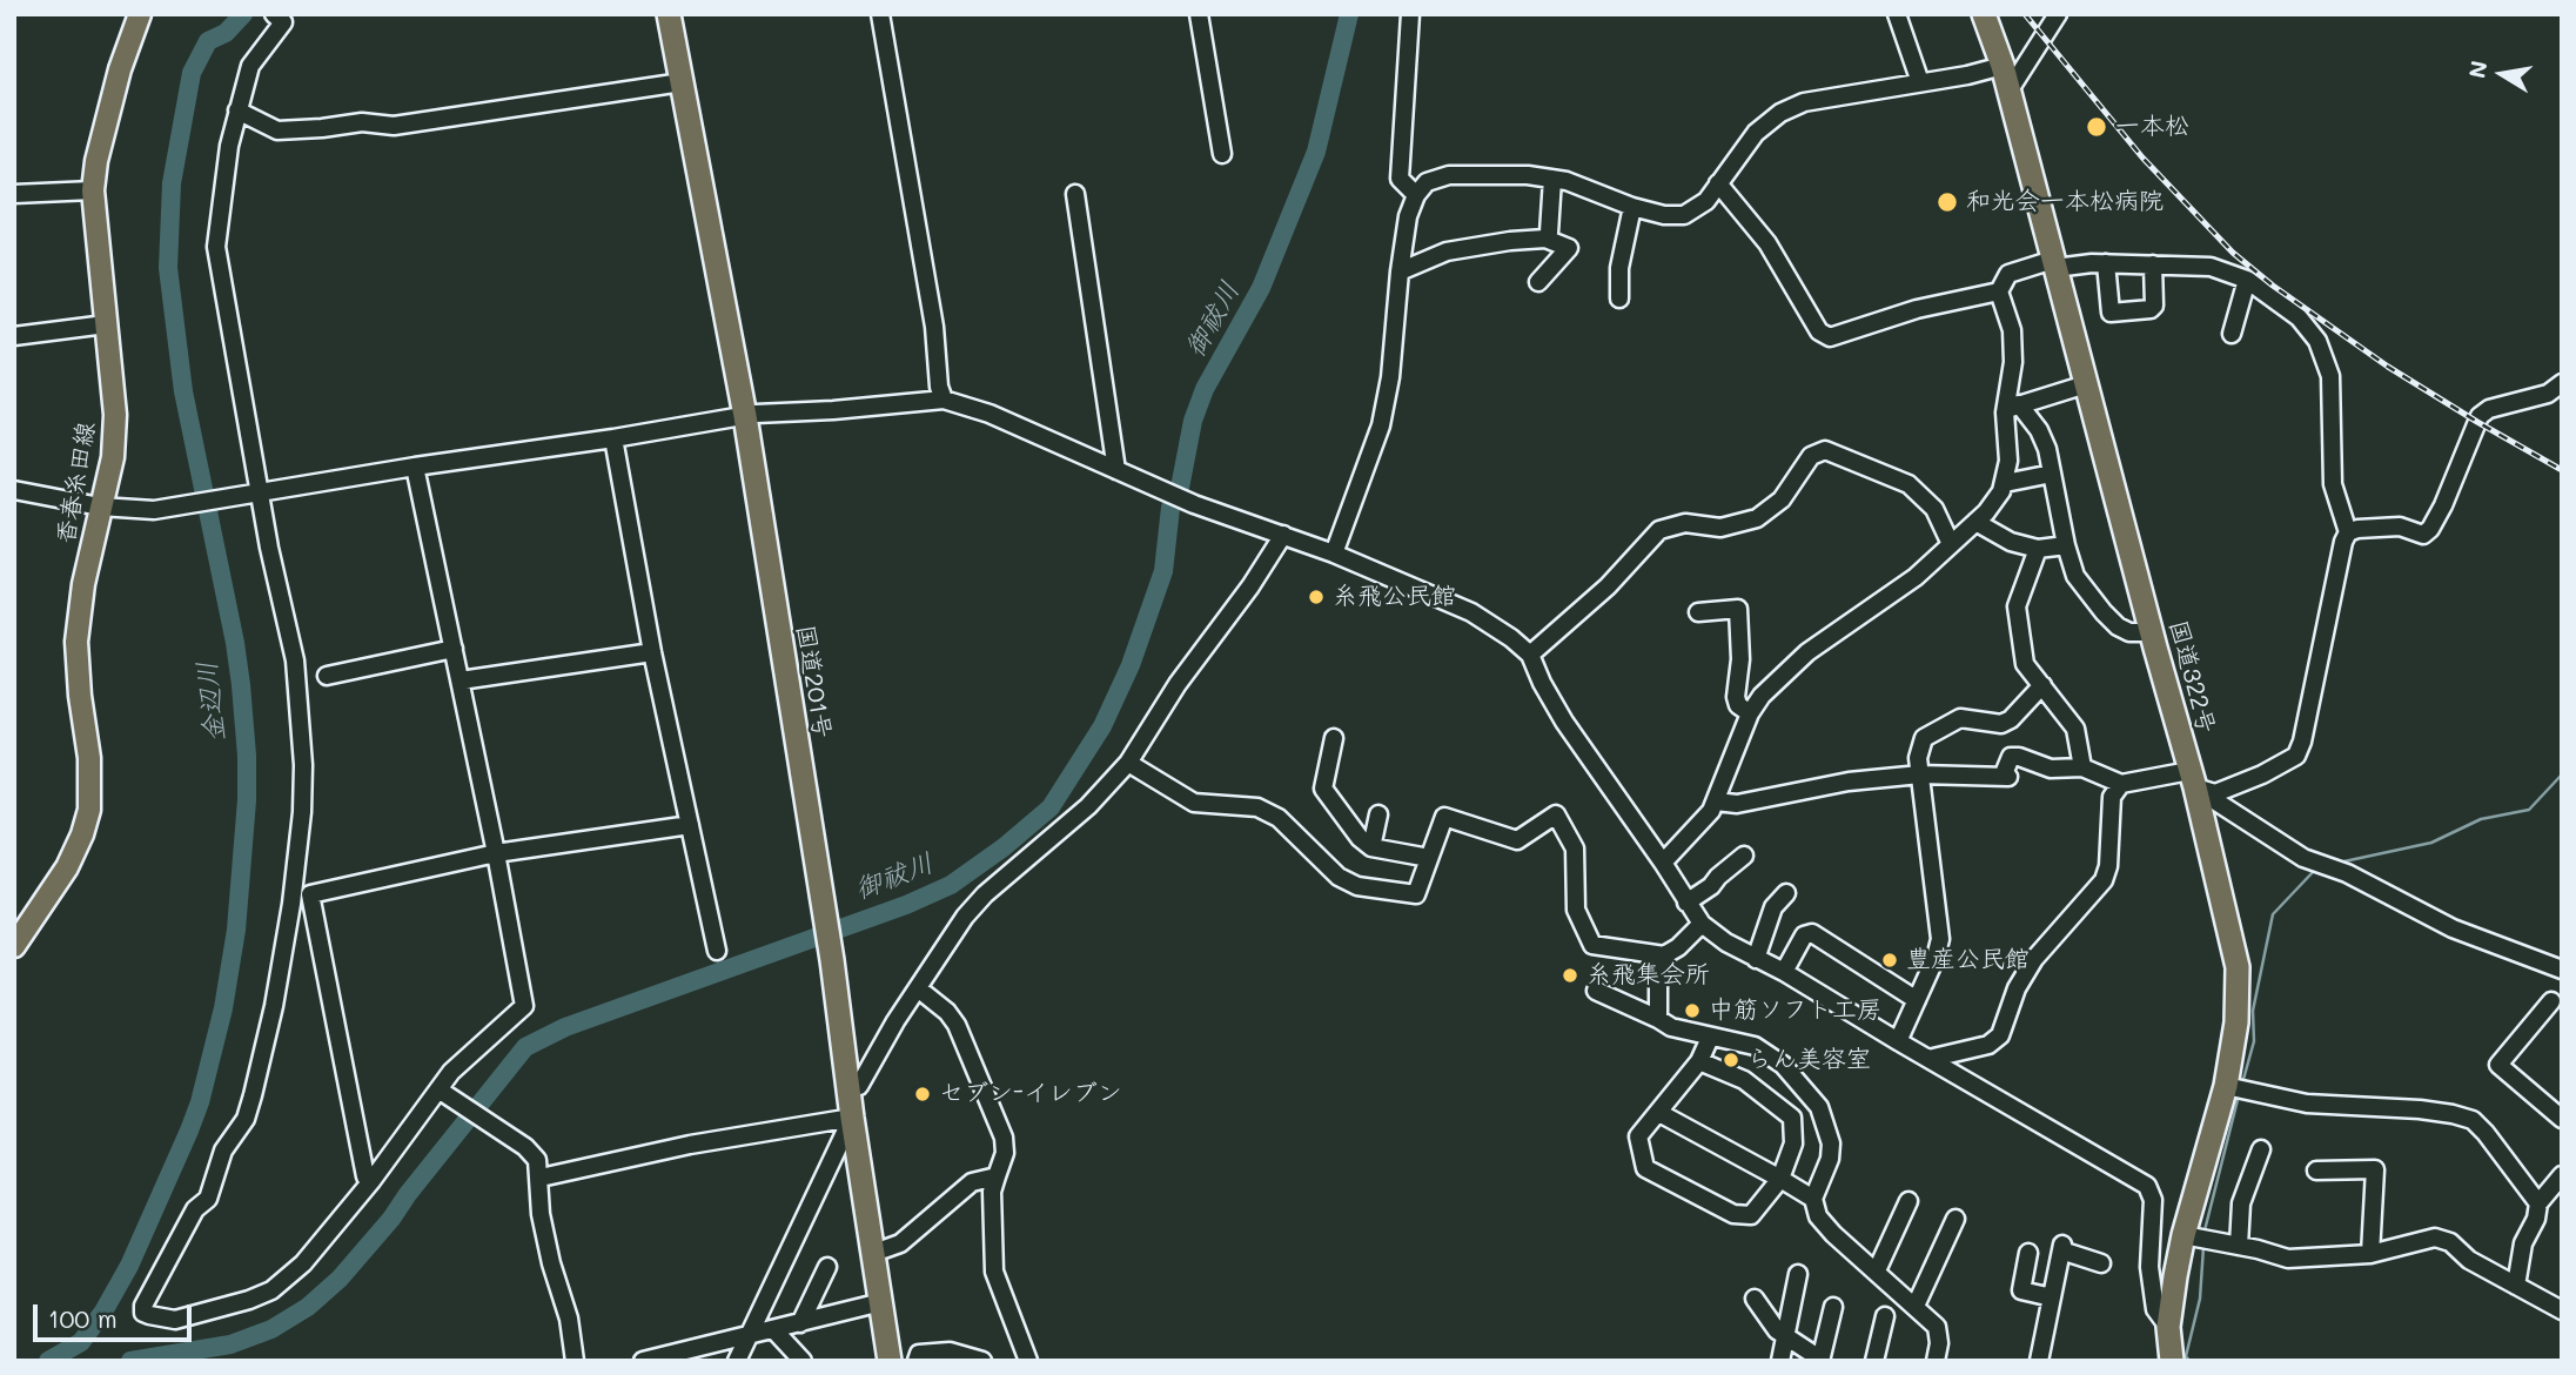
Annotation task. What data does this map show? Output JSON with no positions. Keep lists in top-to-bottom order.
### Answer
{
  "streets": {
    "highway": ["国道322号", "国道201号"],
    "main road": ["香春糸田線"]
  },
  "water": ["御祓川", "金辺川"],
  "places": [
    "一本松",
    "和光会一本松病院",
    "糸飛公民館",
    "豊産公民館",
    "糸飛集会所",
    "中筋ソフト工房",
    "らん美容室",
    "セブン-イレブン"
  ],
  "scale_bar": "100 m",
  "north": "left"
}
